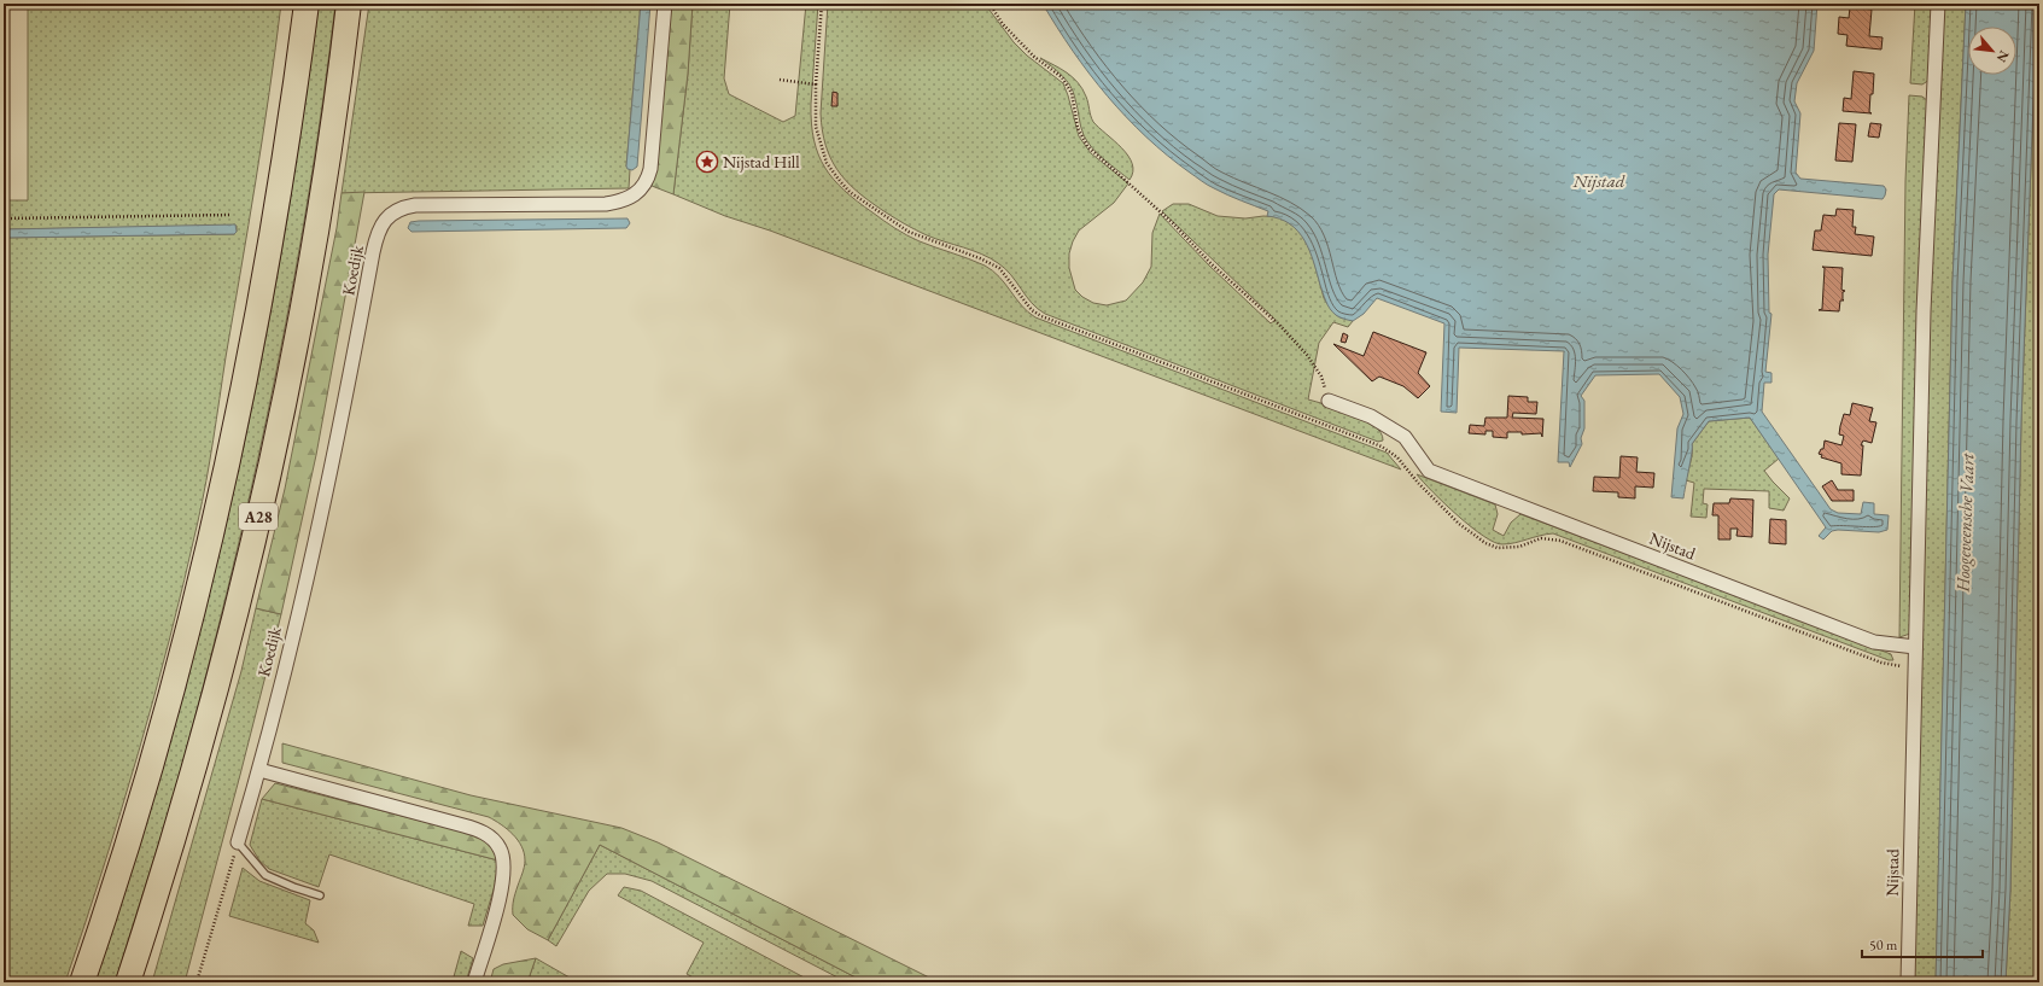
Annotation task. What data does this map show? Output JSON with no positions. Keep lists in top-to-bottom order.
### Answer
{
  "streets": {
    "highway": ["A28"],
    "street": ["Koedijk", "Nijstad"]
  },
  "water": ["Nijstad", "Hoogeveensche Vaart"],
  "places": {
    "place": ["Nijstad Hill"]
  },
  "scale_bar": "50 m",
  "north": "bottom right"
}
